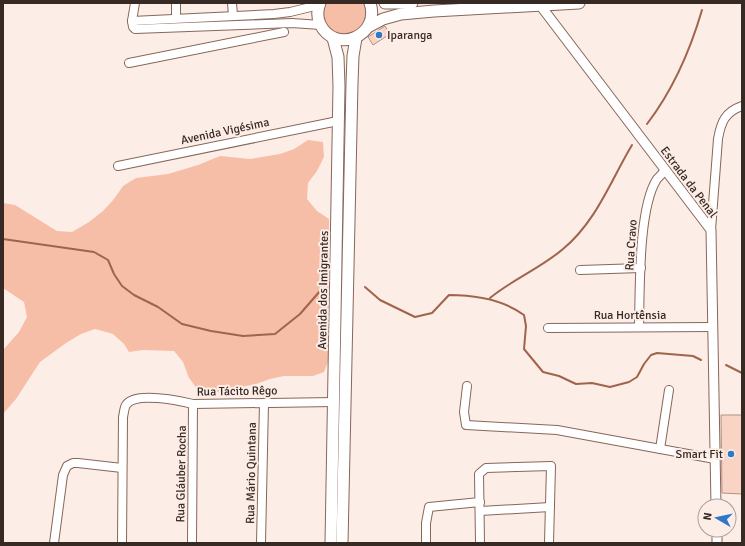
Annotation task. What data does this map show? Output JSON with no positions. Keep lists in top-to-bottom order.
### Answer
{
  "streets": {
    "main road": ["Avenida dos Imigrantes"],
    "street": [
      "Avenida Vigésima",
      "Estrada da Penal",
      "Rua Cravo",
      "Rua Hortênsia",
      "Rua Tácito Rêgo",
      "Rua Mário Quintana",
      "Rua Gláuber Rocha"
    ]
  },
  "crossings": [
    ["Avenida Vigésima", "Avenida dos Imigrantes"],
    ["Estrada da Penal", "Rua Cravo"],
    ["Estrada da Penal", "Rua Hortênsia"],
    ["Rua Cravo", "Rua Hortênsia"],
    ["Avenida dos Imigrantes", "Rua Tácito Rêgo"],
    ["Rua Tácito Rêgo", "Rua Mário Quintana"],
    ["Rua Tácito Rêgo", "Rua Gláuber Rocha"]
  ],
  "places": ["Iparanga", "Smart Fit"],
  "north": "left"
}
